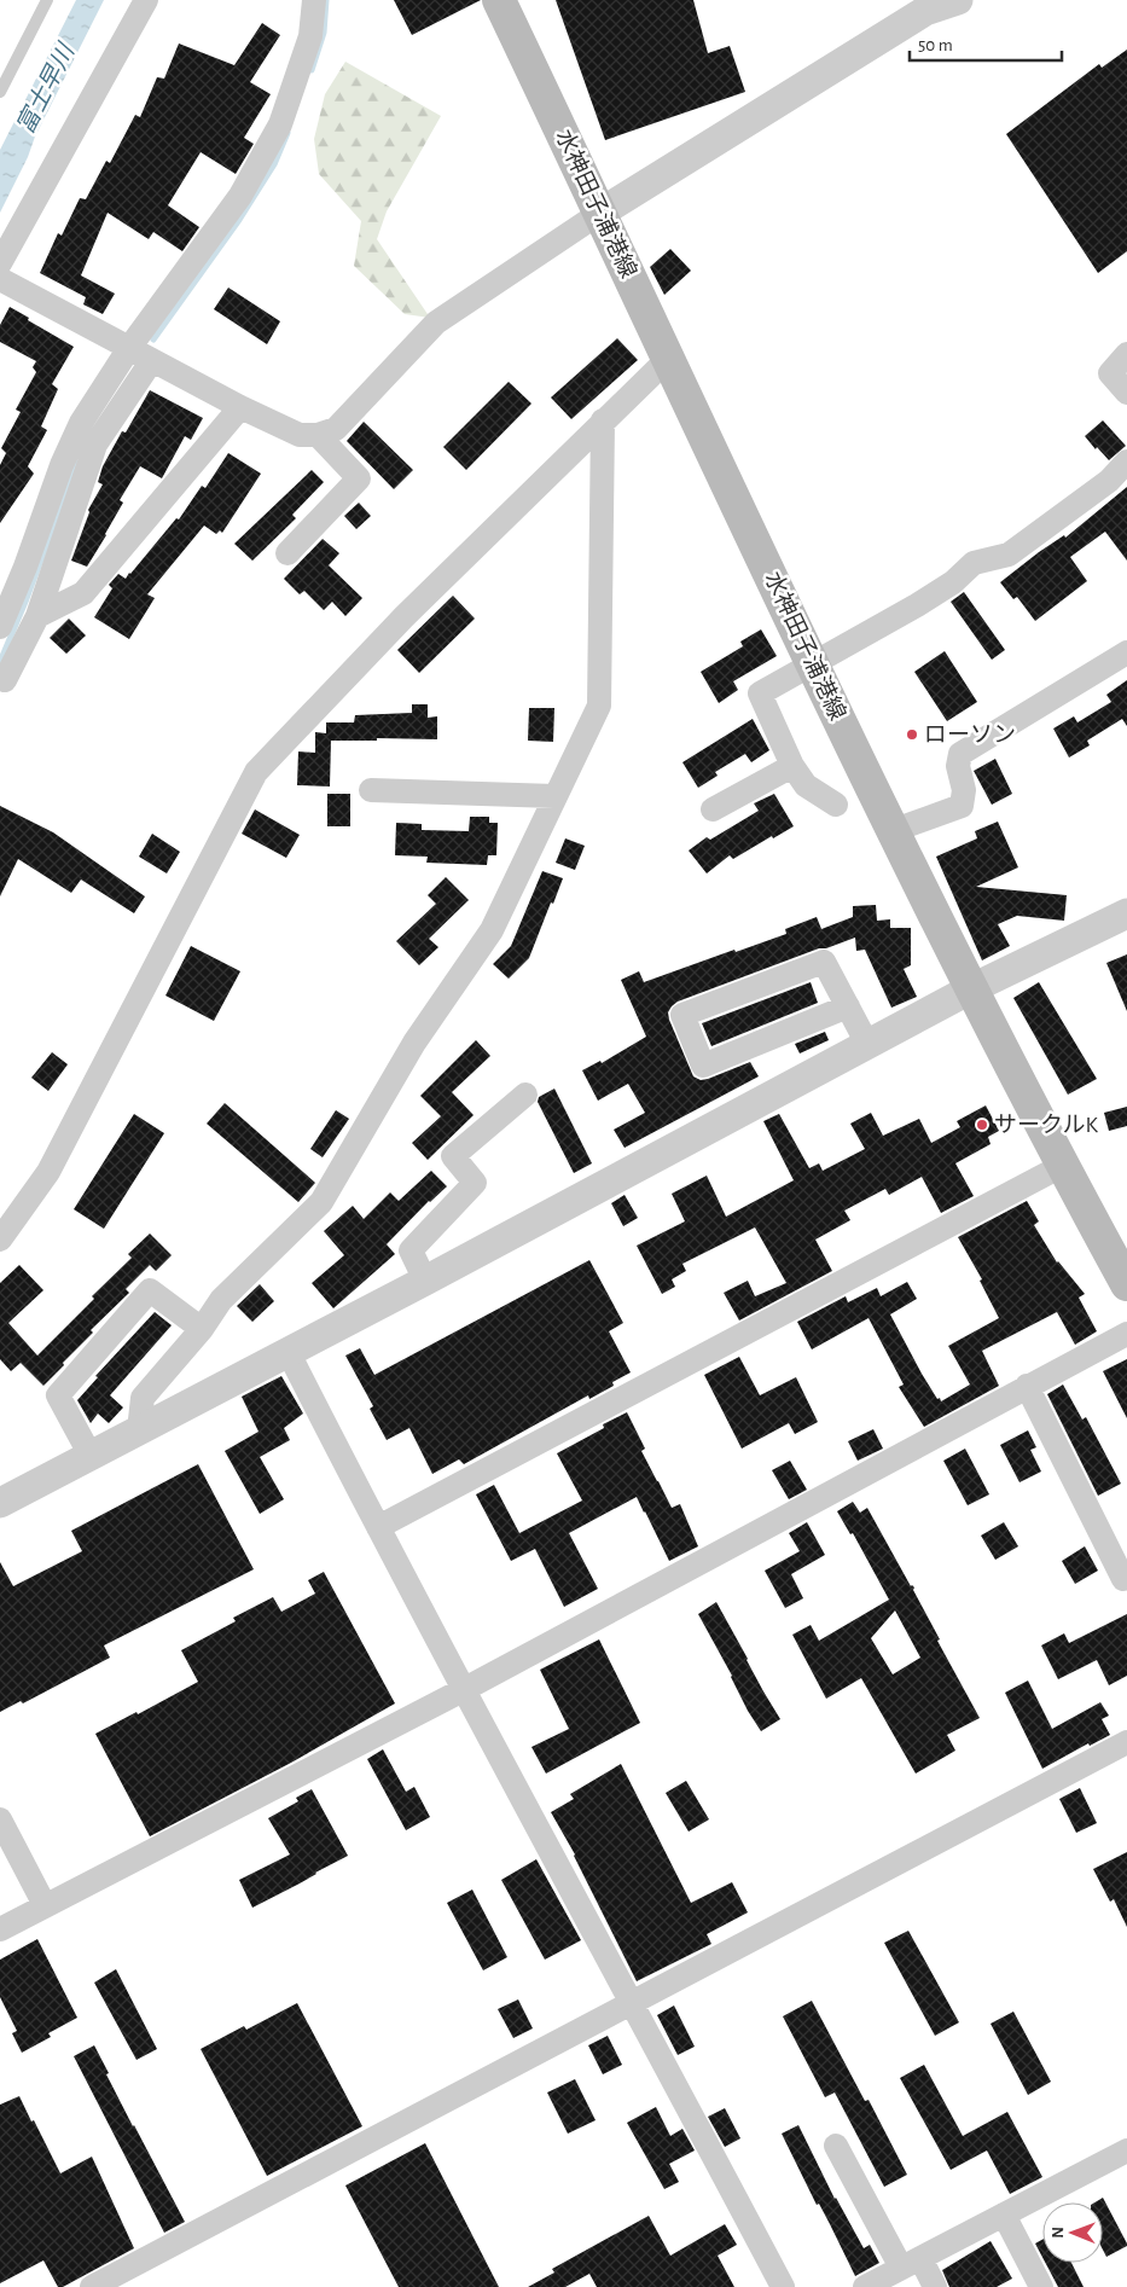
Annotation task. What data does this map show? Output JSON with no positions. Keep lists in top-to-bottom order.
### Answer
{
  "streets": {
    "main road": ["水神田子浦港線"]
  },
  "water": ["富士早川"],
  "places": ["ローソン", "サークルK"],
  "scale_bar": "50 m",
  "north": "left"
}
